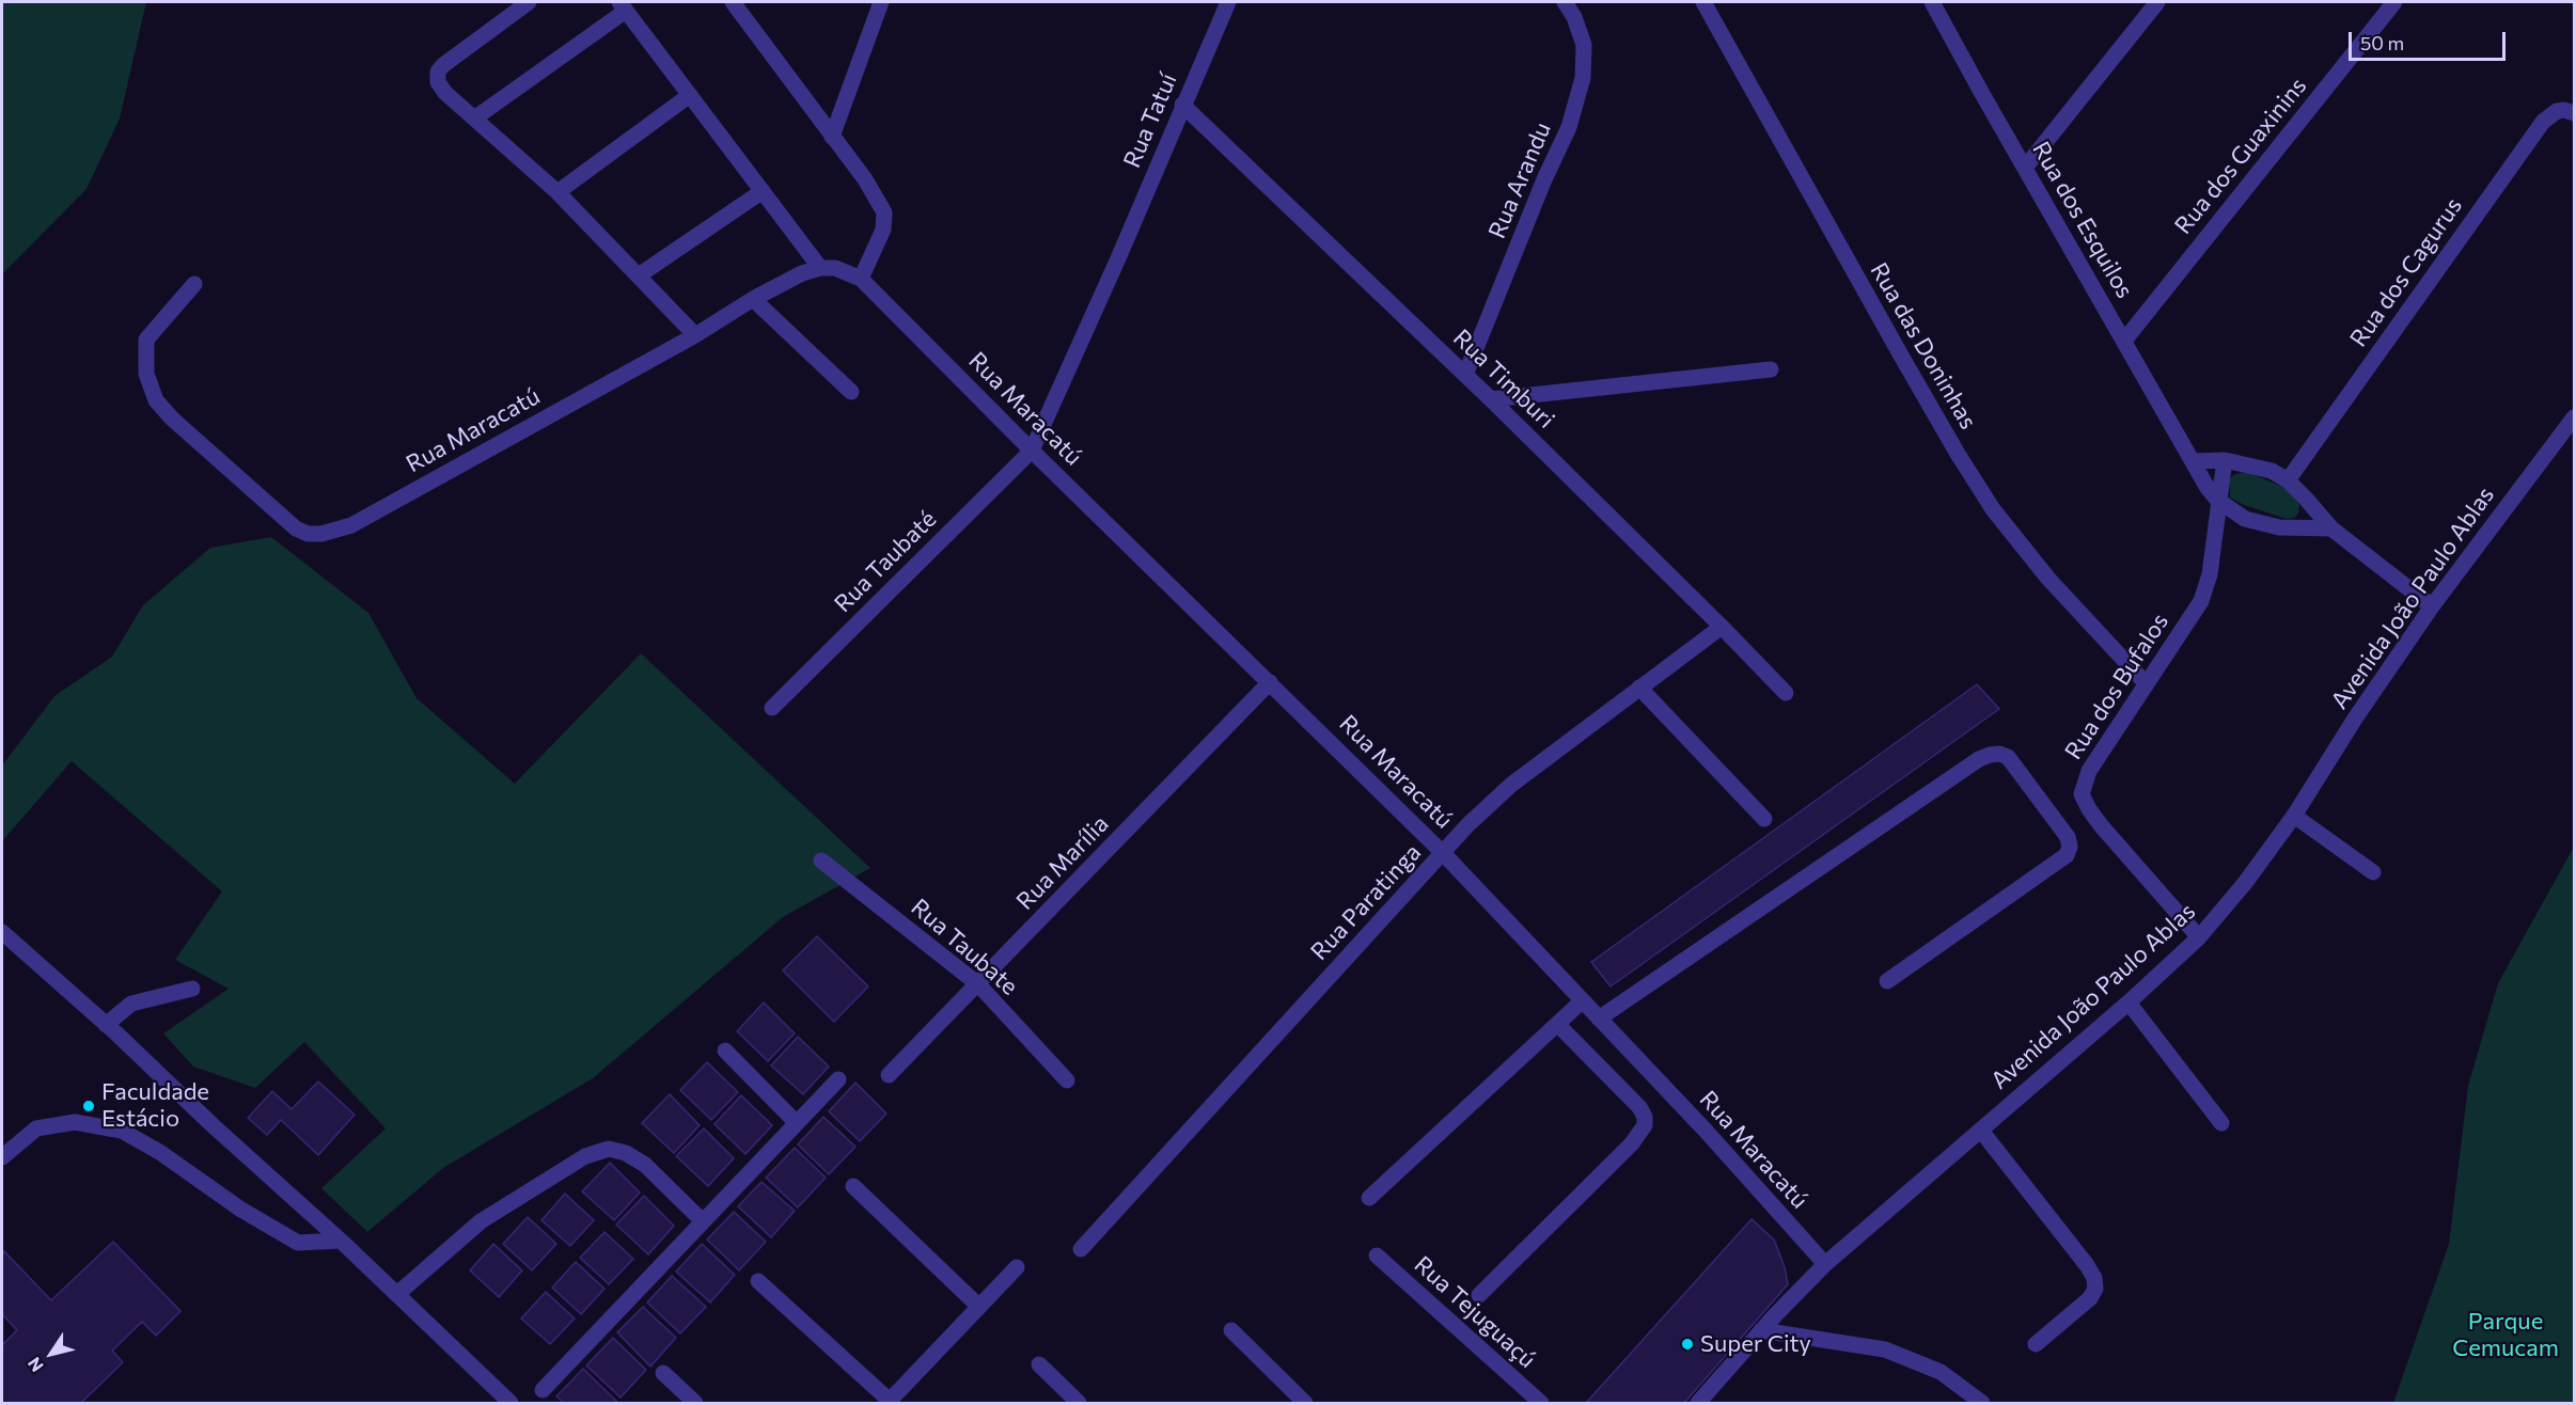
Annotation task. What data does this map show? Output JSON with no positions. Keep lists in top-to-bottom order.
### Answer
{
  "streets": {
    "street": [
      "Rua Tatuí",
      "Rua dos Guaxinins",
      "Rua Arandu",
      "Rua dos Esquilos",
      "Rua dos Cagurus",
      "Rua das Doninhas",
      "Rua Timburi",
      "Rua Maracatú",
      "Rua Taubaté",
      "Avenida João Paulo Ablas",
      "Rua dos Bufalos",
      "Rua Marília",
      "Rua Paratinga",
      "Rua Taubate",
      "Rua Tejuguaçú"
    ]
  },
  "crossings": [
    ["Rua Tatuí", "Rua Timburi"],
    ["Rua Tatuí", "Rua Maracatú"],
    ["Rua Tatuí", "Rua Taubaté"],
    ["Rua dos Guaxinins", "Rua dos Esquilos"],
    ["Rua Arandu", "Rua Timburi"],
    ["Rua dos Esquilos", "Rua dos Bufalos"],
    ["Rua das Doninhas", "Rua dos Bufalos"],
    ["Rua Timburi", "Rua Paratinga"],
    ["Rua Maracatú", "Rua Taubaté"],
    ["Rua Maracatú", "Avenida João Paulo Ablas"],
    ["Rua Maracatú", "Rua Marília"],
    ["Rua Maracatú", "Rua Paratinga"],
    ["Avenida João Paulo Ablas", "Rua dos Bufalos"],
    ["Rua Marília", "Rua Taubate"]
  ],
  "parks": ["Parque Cemucam"],
  "places": ["Faculdade Estácio", "Super City"],
  "scale_bar": "50 m",
  "north": "bottom left"
}
